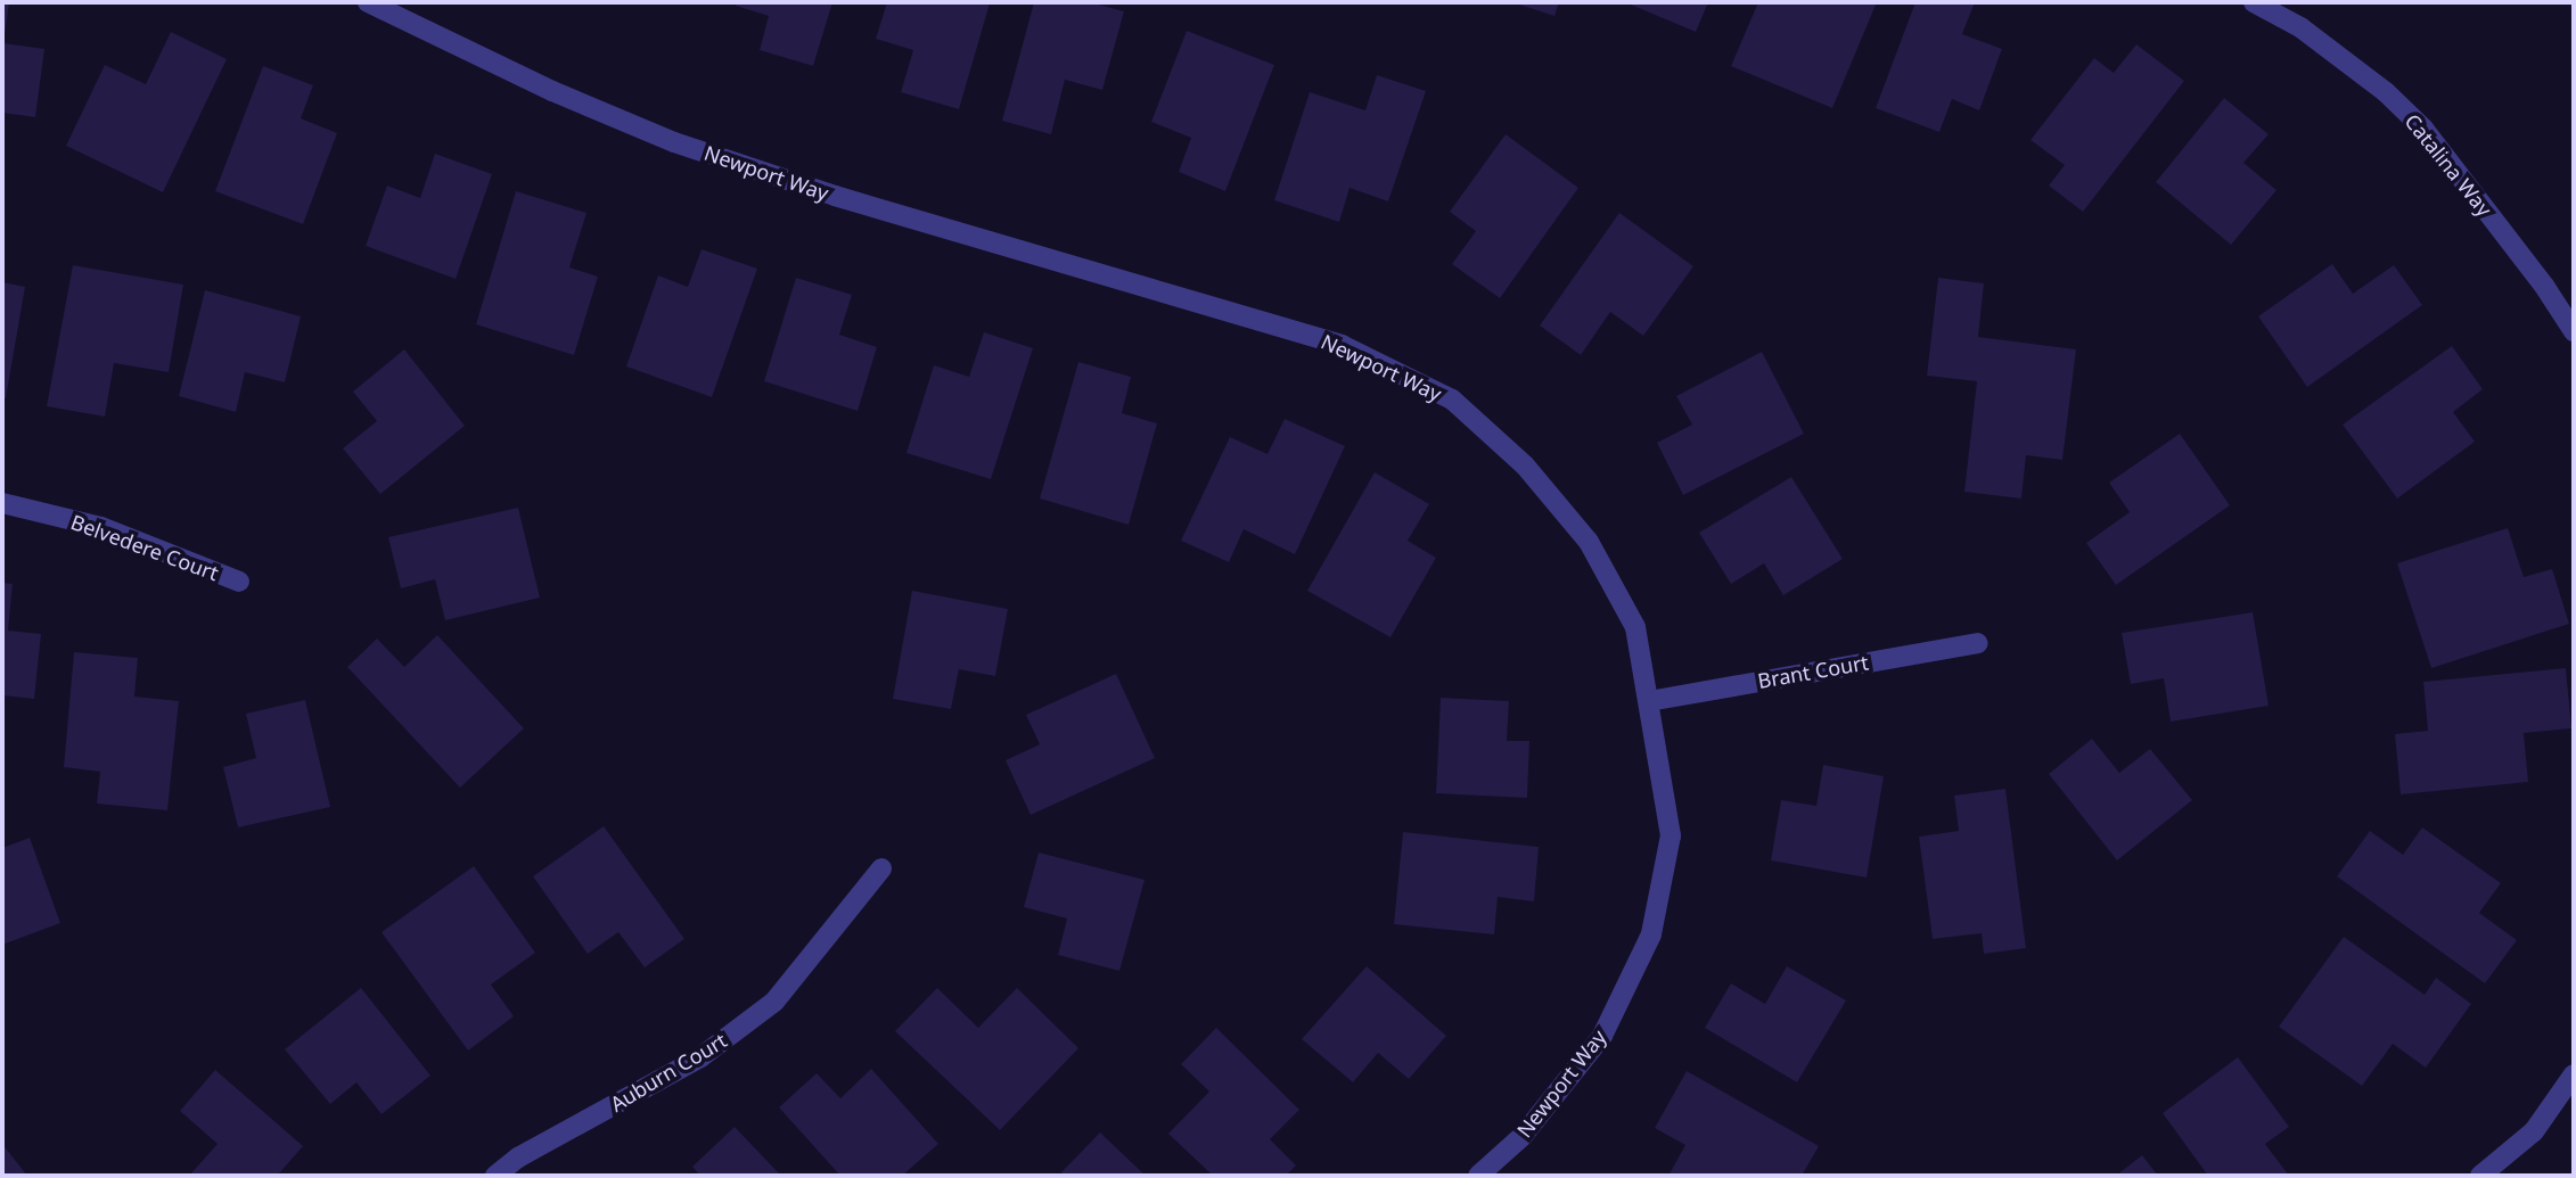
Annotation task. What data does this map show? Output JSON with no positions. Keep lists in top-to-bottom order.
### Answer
{
  "streets": {
    "street": [
      "Catalina Way",
      "Newport Way",
      "Belvedere Court",
      "Brant Court",
      "Auburn Court"
    ]
  },
  "crossings": [
    ["Newport Way", "Brant Court"]
  ]
}
